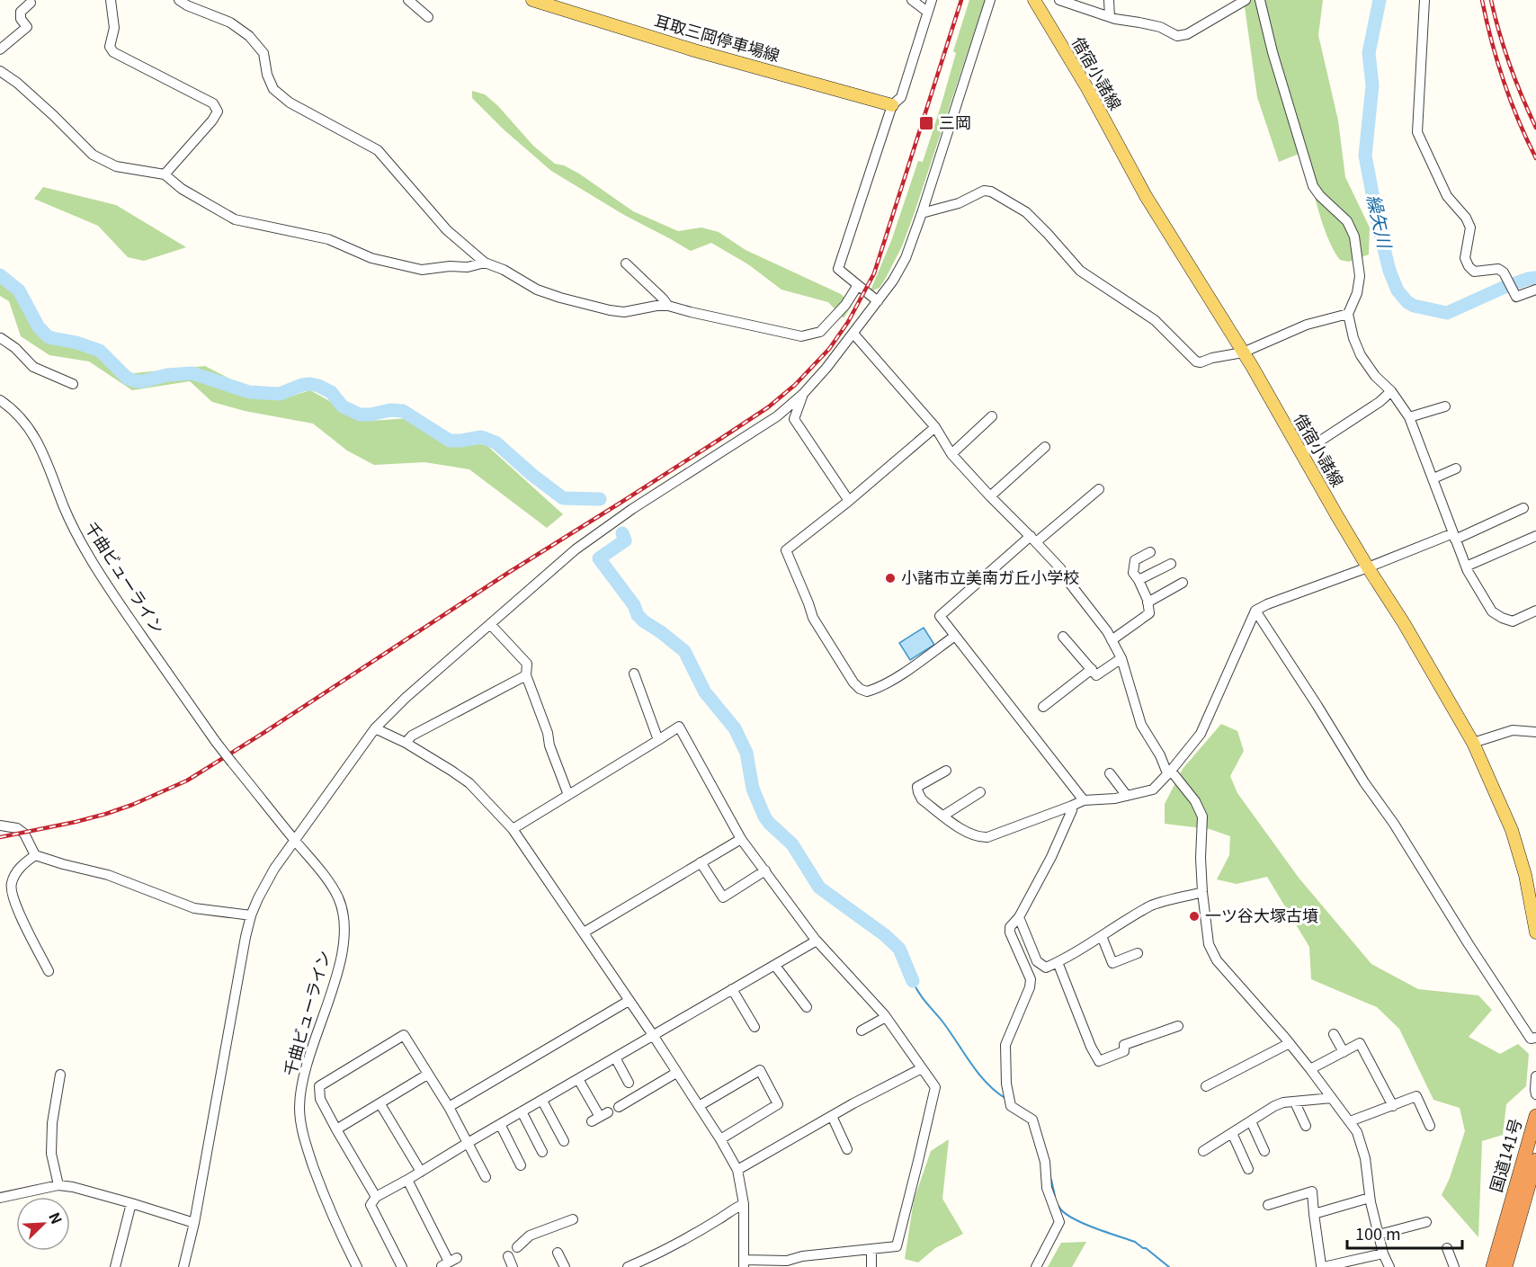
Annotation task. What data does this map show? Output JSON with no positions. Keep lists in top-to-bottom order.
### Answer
{
  "streets": {
    "highway": ["国道141号"],
    "main road": ["耳取三岡停車場線", "借宿小諸線"],
    "street": ["千曲ビューライン"]
  },
  "water": ["繰矢川"],
  "places": {
    "transit": ["三岡"],
    "other": ["小諸市立美南ガ丘小学校", "一ツ谷大塚古墳"]
  },
  "scale_bar": "100 m",
  "north": "top right"
}
